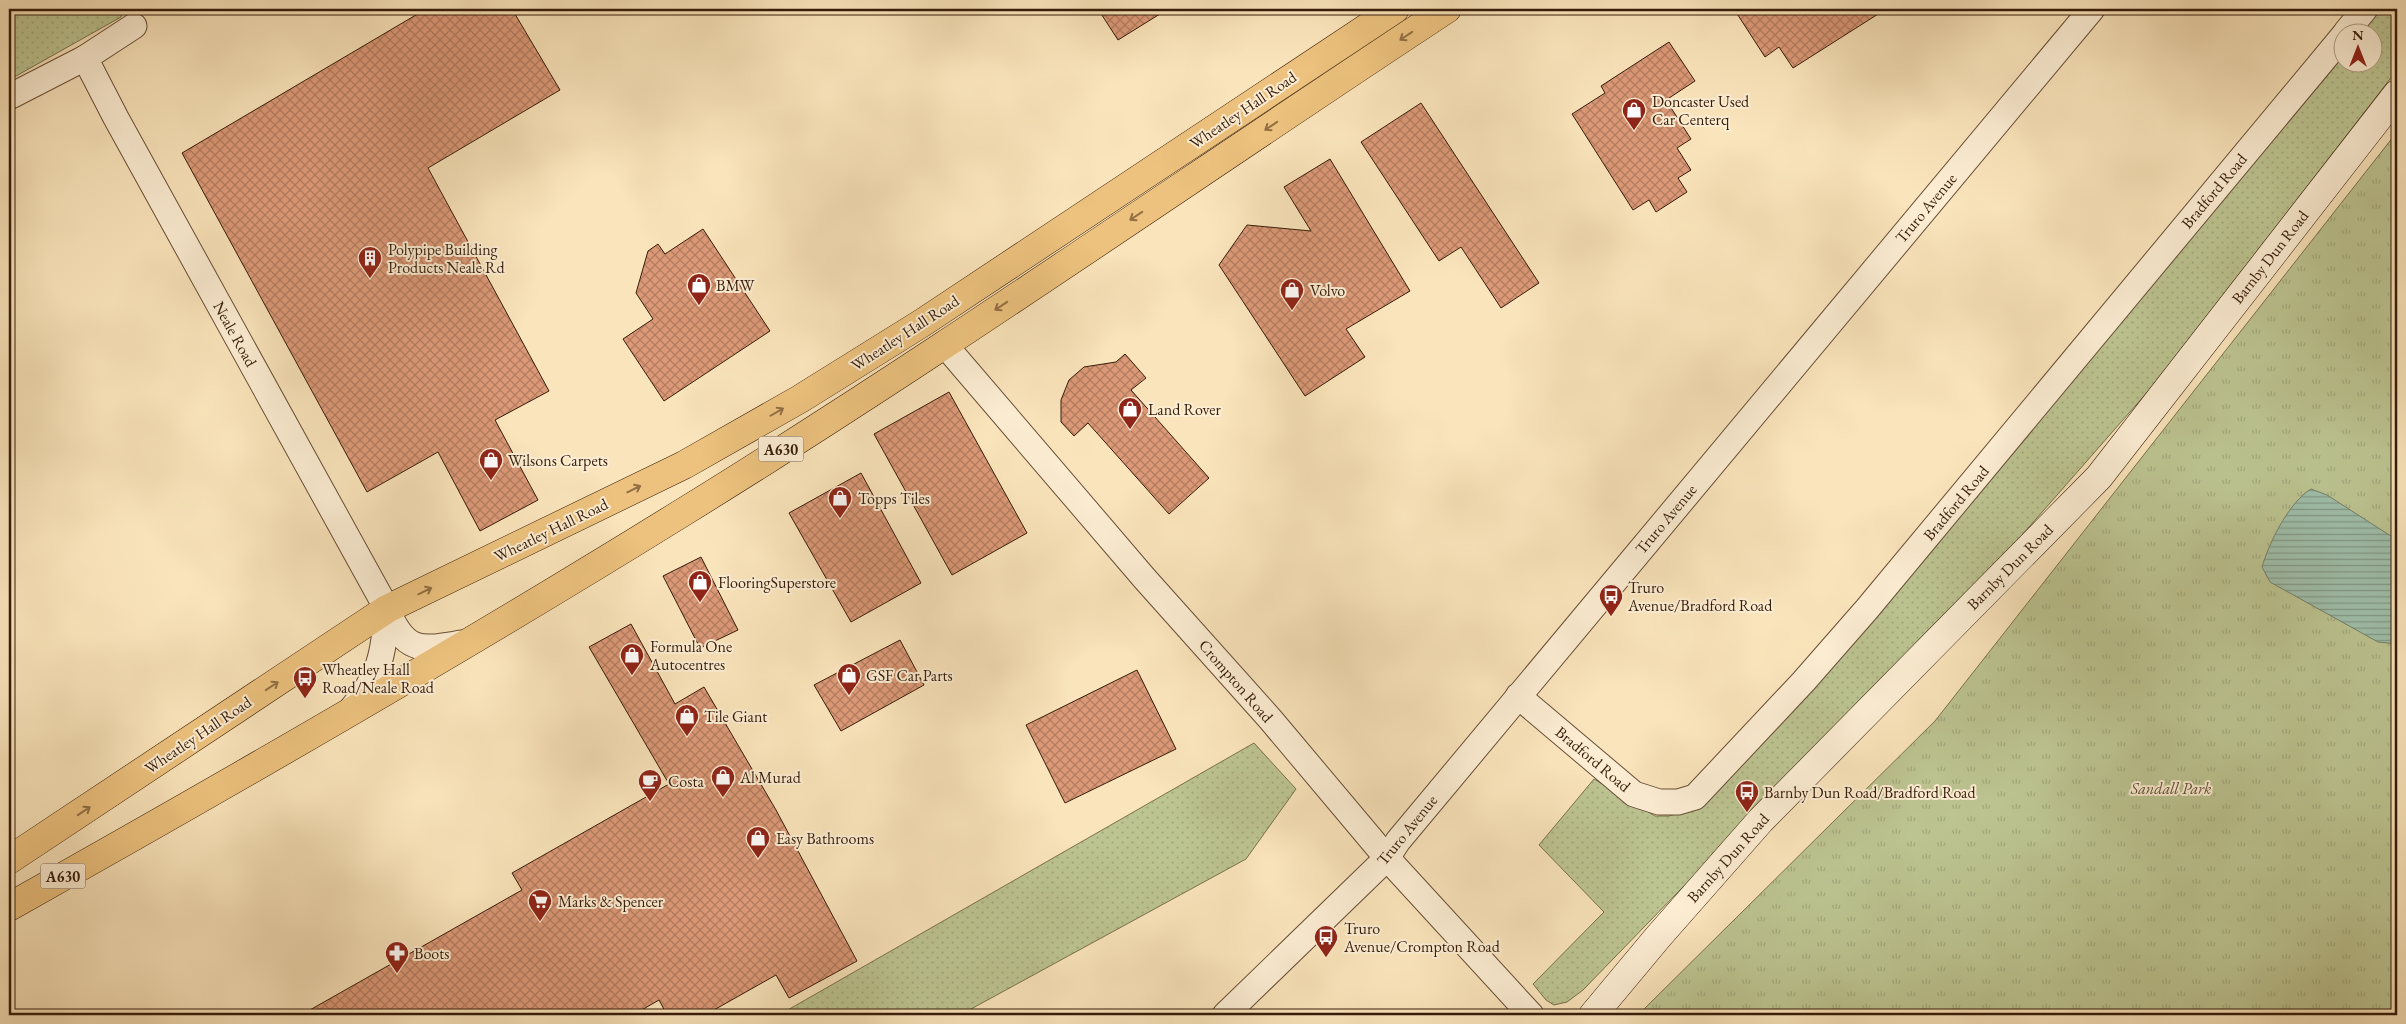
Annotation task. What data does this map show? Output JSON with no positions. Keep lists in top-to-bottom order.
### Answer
{
  "streets": {
    "highway": ["Wheatley Hall Road", "A630"],
    "street": [
      "Bradford Road",
      "Truro Avenue",
      "Barnby Dun Road",
      "Neale Road",
      "Crompton Road"
    ]
  },
  "crossings": [
    ["Wheatley Hall Road", "Neale Road"],
    ["Wheatley Hall Road", "Crompton Road"],
    ["Bradford Road", "Truro Avenue"],
    ["Truro Avenue", "Crompton Road"]
  ],
  "parks": ["Sandall Park"],
  "places": {
    "shop": [
      "Doncaster Used Car Centerq",
      "BMW",
      "Volvo",
      "Land Rover",
      "Wilsons Carpets",
      "Topps Tiles",
      "FlooringSuperstore",
      "Formula One Autocentres",
      "GSF Car Parts",
      "Tile Giant",
      "Al Murad",
      "Easy Bathrooms"
    ],
    "building": ["Polypipe Building Products Neale Rd"],
    "bus stop": [
      "Truro Avenue/Bradford Road",
      "Wheatley Hall Road/Neale Road",
      "Barnby Dun Road/Bradford Road",
      "Truro Avenue/Crompton Road"
    ],
    "cafe": ["Costa"],
    "supermarket": ["Marks & Spencer"],
    "pharmacy": ["Boots"]
  },
  "north": "top"
}
